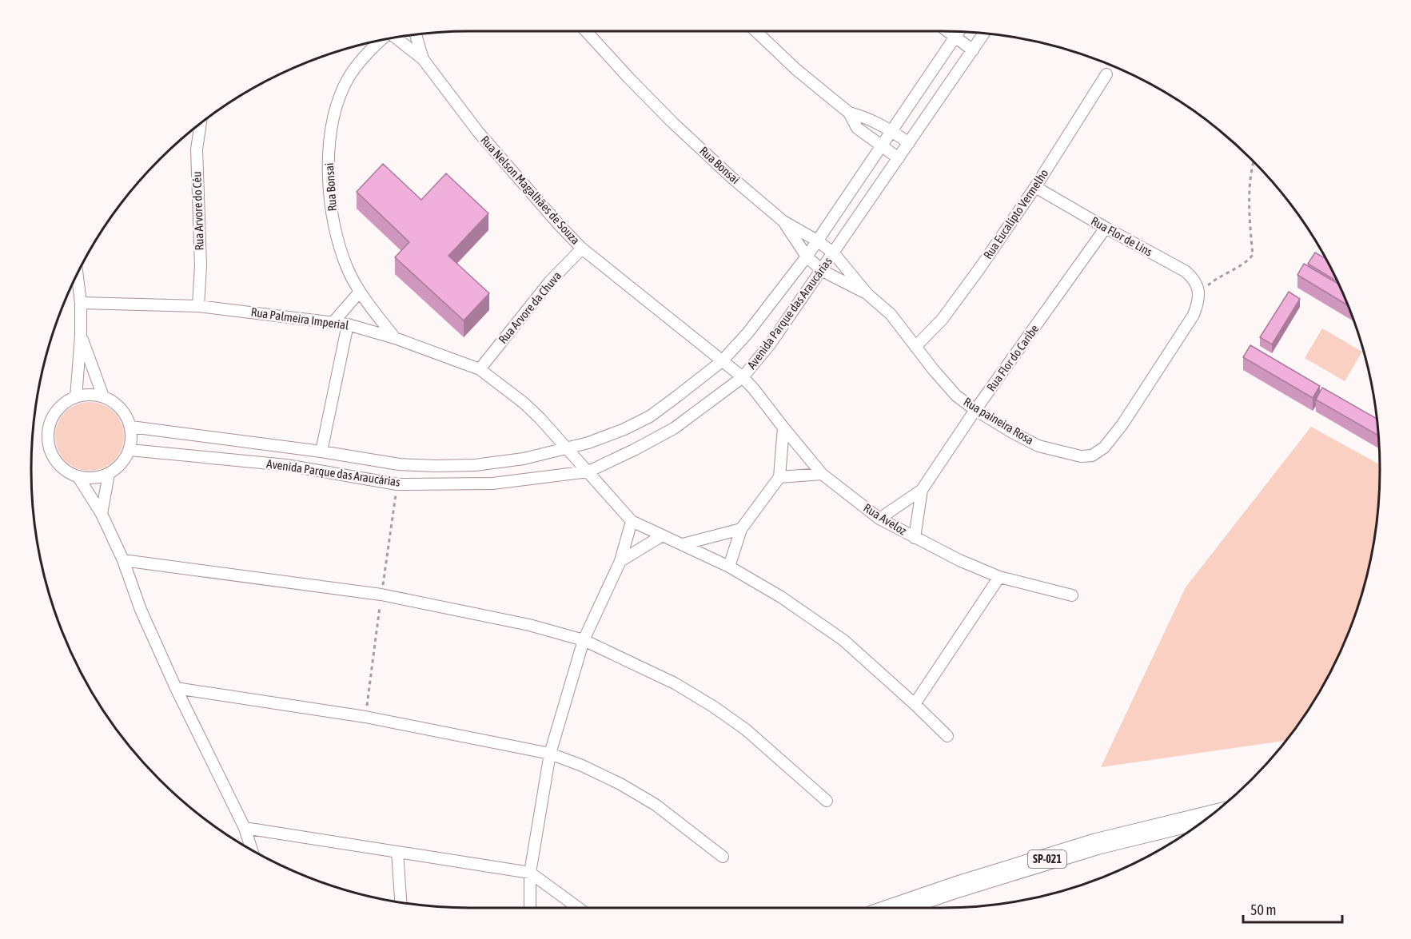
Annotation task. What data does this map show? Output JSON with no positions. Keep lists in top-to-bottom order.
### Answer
{
  "streets": {
    "highway": ["SP-021"],
    "street": [
      "Rua Bonsai",
      "Rua Nelson Magalhães de Souza",
      "Rua Arvore do Céu",
      "Rua Eucalipto Vermelho",
      "Rua Flor de Lins",
      "Rua Arvore da Chuva",
      "Avenida Parque das Araucárias",
      "Rua Palmeira Imperial",
      "Rua Flor do Caribe",
      "Rua paineira Rosa",
      "Rua Aveloz"
    ]
  },
  "crossings": [
    ["Rua Bonsai", "Rua Palmeira Imperial"],
    ["Rua Nelson Magalhães de Souza", "Rua Arvore da Chuva"],
    ["Rua Nelson Magalhães de Souza", "Avenida Parque das Araucárias"],
    ["Rua Nelson Magalhães de Souza", "Rua Aveloz"],
    ["Rua Arvore do Céu", "Rua Palmeira Imperial"],
    ["Rua Eucalipto Vermelho", "Rua Flor de Lins"],
    ["Rua Eucalipto Vermelho", "Rua paineira Rosa"],
    ["Rua Flor de Lins", "Rua Flor do Caribe"],
    ["Rua Flor de Lins", "Rua paineira Rosa"],
    ["Rua Arvore da Chuva", "Rua Palmeira Imperial"],
    ["Avenida Parque das Araucárias", "Rua Palmeira Imperial"],
    ["Avenida Parque das Araucárias", "Rua Aveloz"],
    ["Rua Flor do Caribe", "Rua paineira Rosa"]
  ],
  "scale_bar": "50 m"
}
